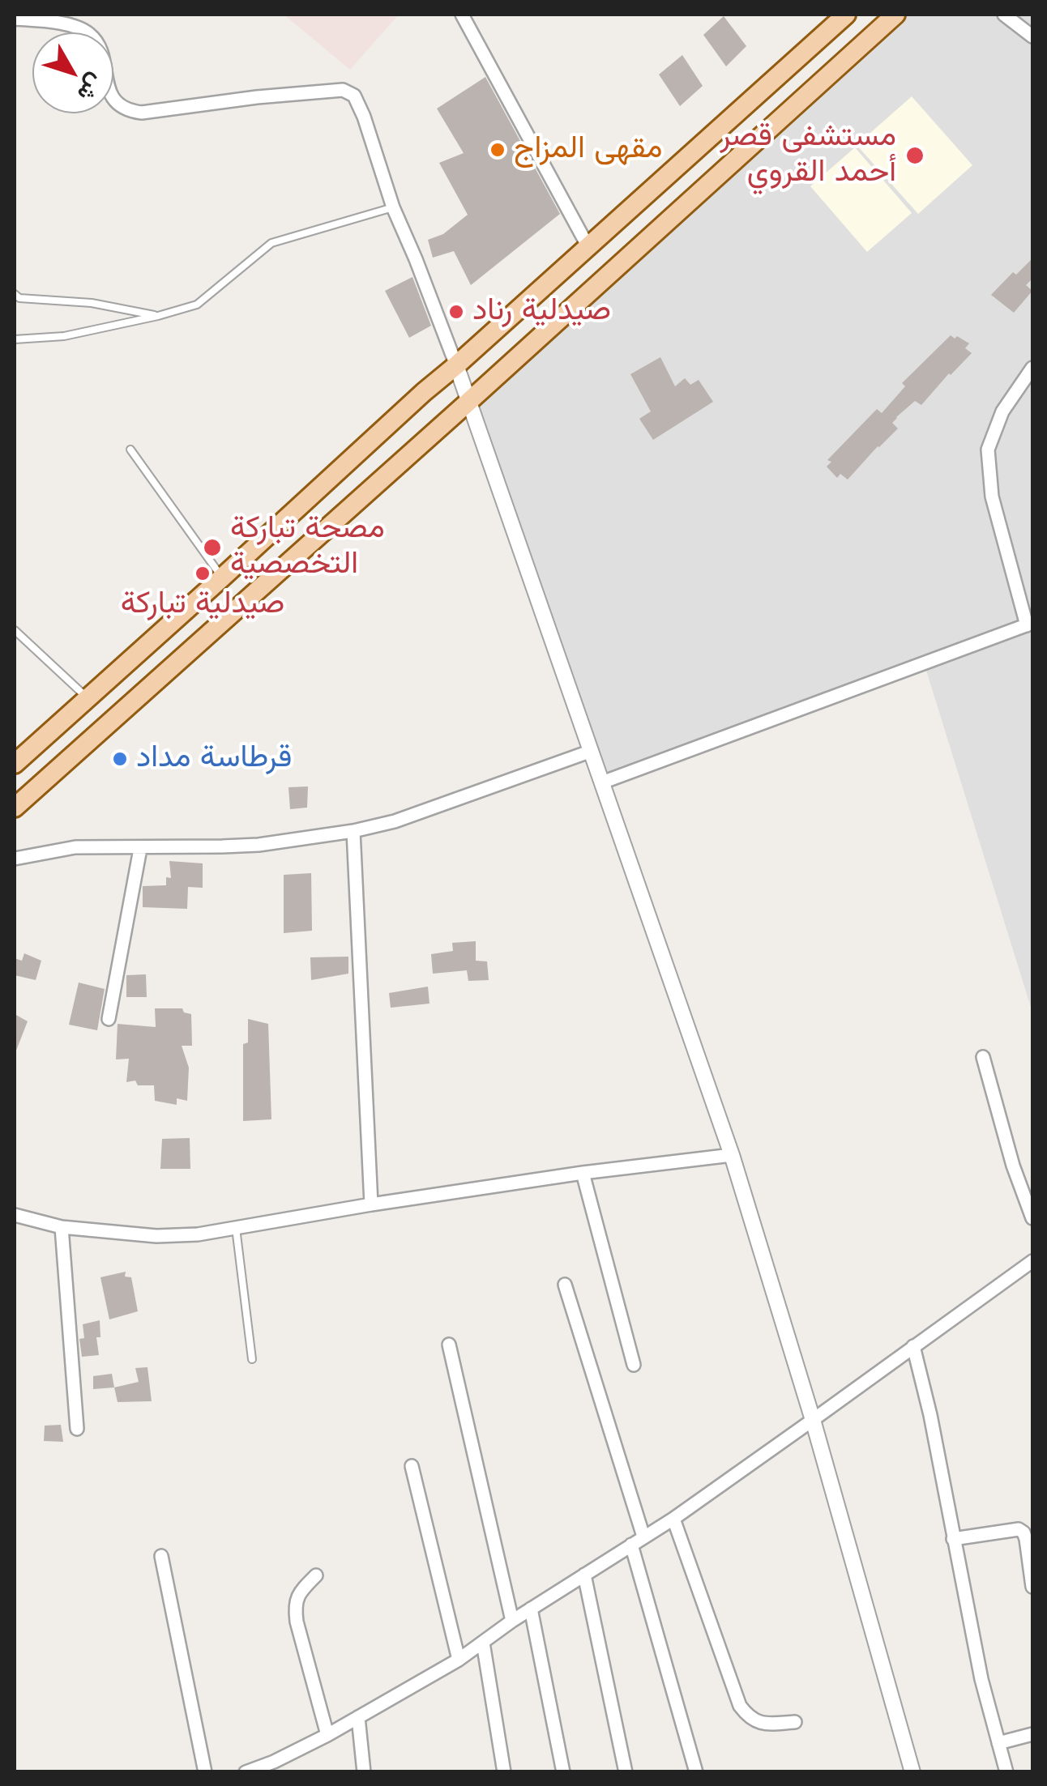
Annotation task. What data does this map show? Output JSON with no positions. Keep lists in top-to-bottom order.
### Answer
{
  "places": [
    "مقهى المزاج",
    "مستشفى قصر أحمد القروي",
    "صيدلية رناد",
    "مصحة تباركة التخصصية",
    "صيدلية تباركة",
    "قرطاسة مداد"
  ],
  "north": "bottom right"
}
